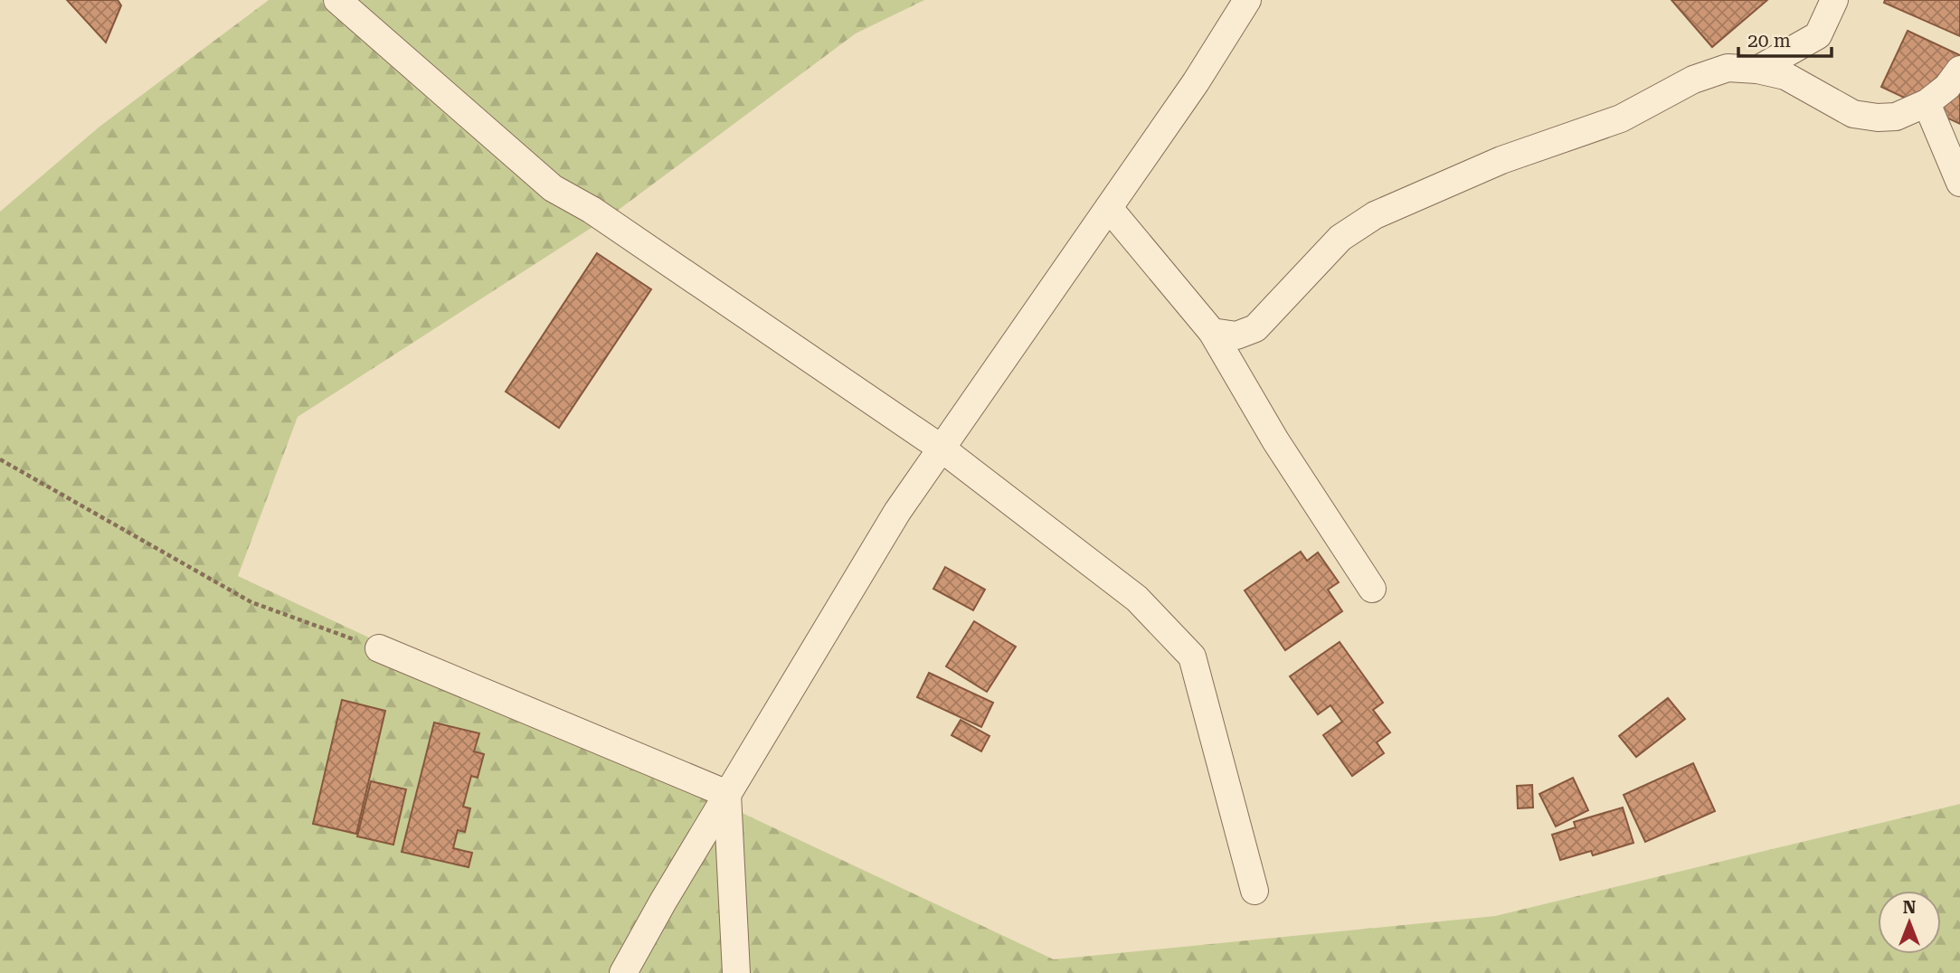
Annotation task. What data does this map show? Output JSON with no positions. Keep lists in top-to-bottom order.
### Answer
{
  "scale_bar": "20 m",
  "north": "top"
}
